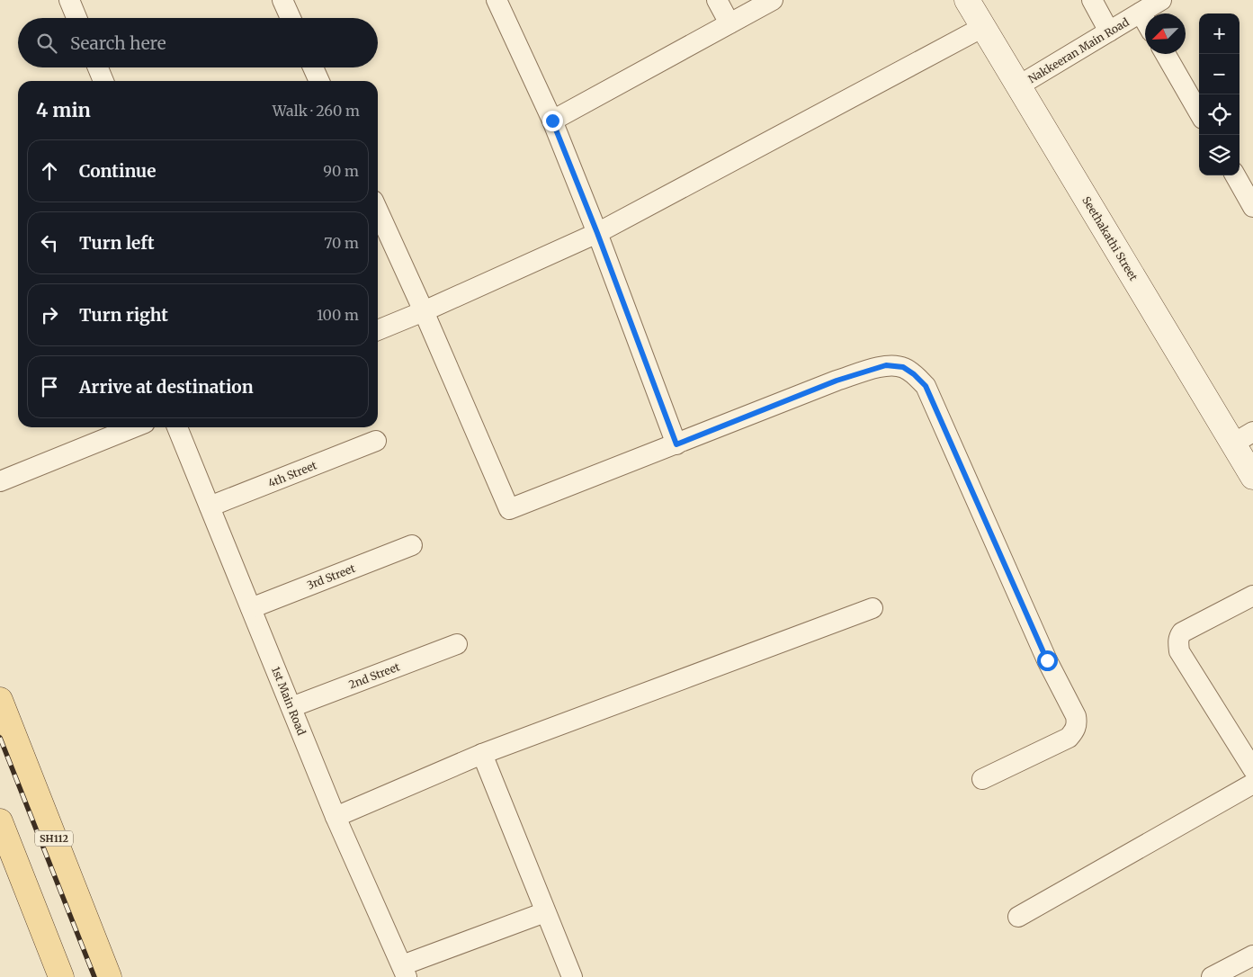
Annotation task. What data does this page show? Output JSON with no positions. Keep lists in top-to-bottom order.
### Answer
{
  "streets": {
    "main road": ["SH112"],
    "street": [
      "Nakkeeran Main Road",
      "Seethakathi Street",
      "4th Street",
      "3rd Street",
      "2nd Street",
      "1st Main Road"
    ]
  },
  "crossings": [
    ["Nakkeeran Main Road", "Seethakathi Street"],
    ["4th Street", "1st Main Road"],
    ["3rd Street", "1st Main Road"],
    ["2nd Street", "1st Main Road"]
  ],
  "north": "bottom left",
  "page": {
    "map_buttons": ["+", "−"],
    "search": "Search here",
    "heading": ["4 min", "Walk · 260 m"],
    "list": [
      ["Continue", "90 m"],
      ["Turn left", "70 m"],
      ["Turn right", "100 m"],
      "Arrive at destination"
    ]
  }
}
